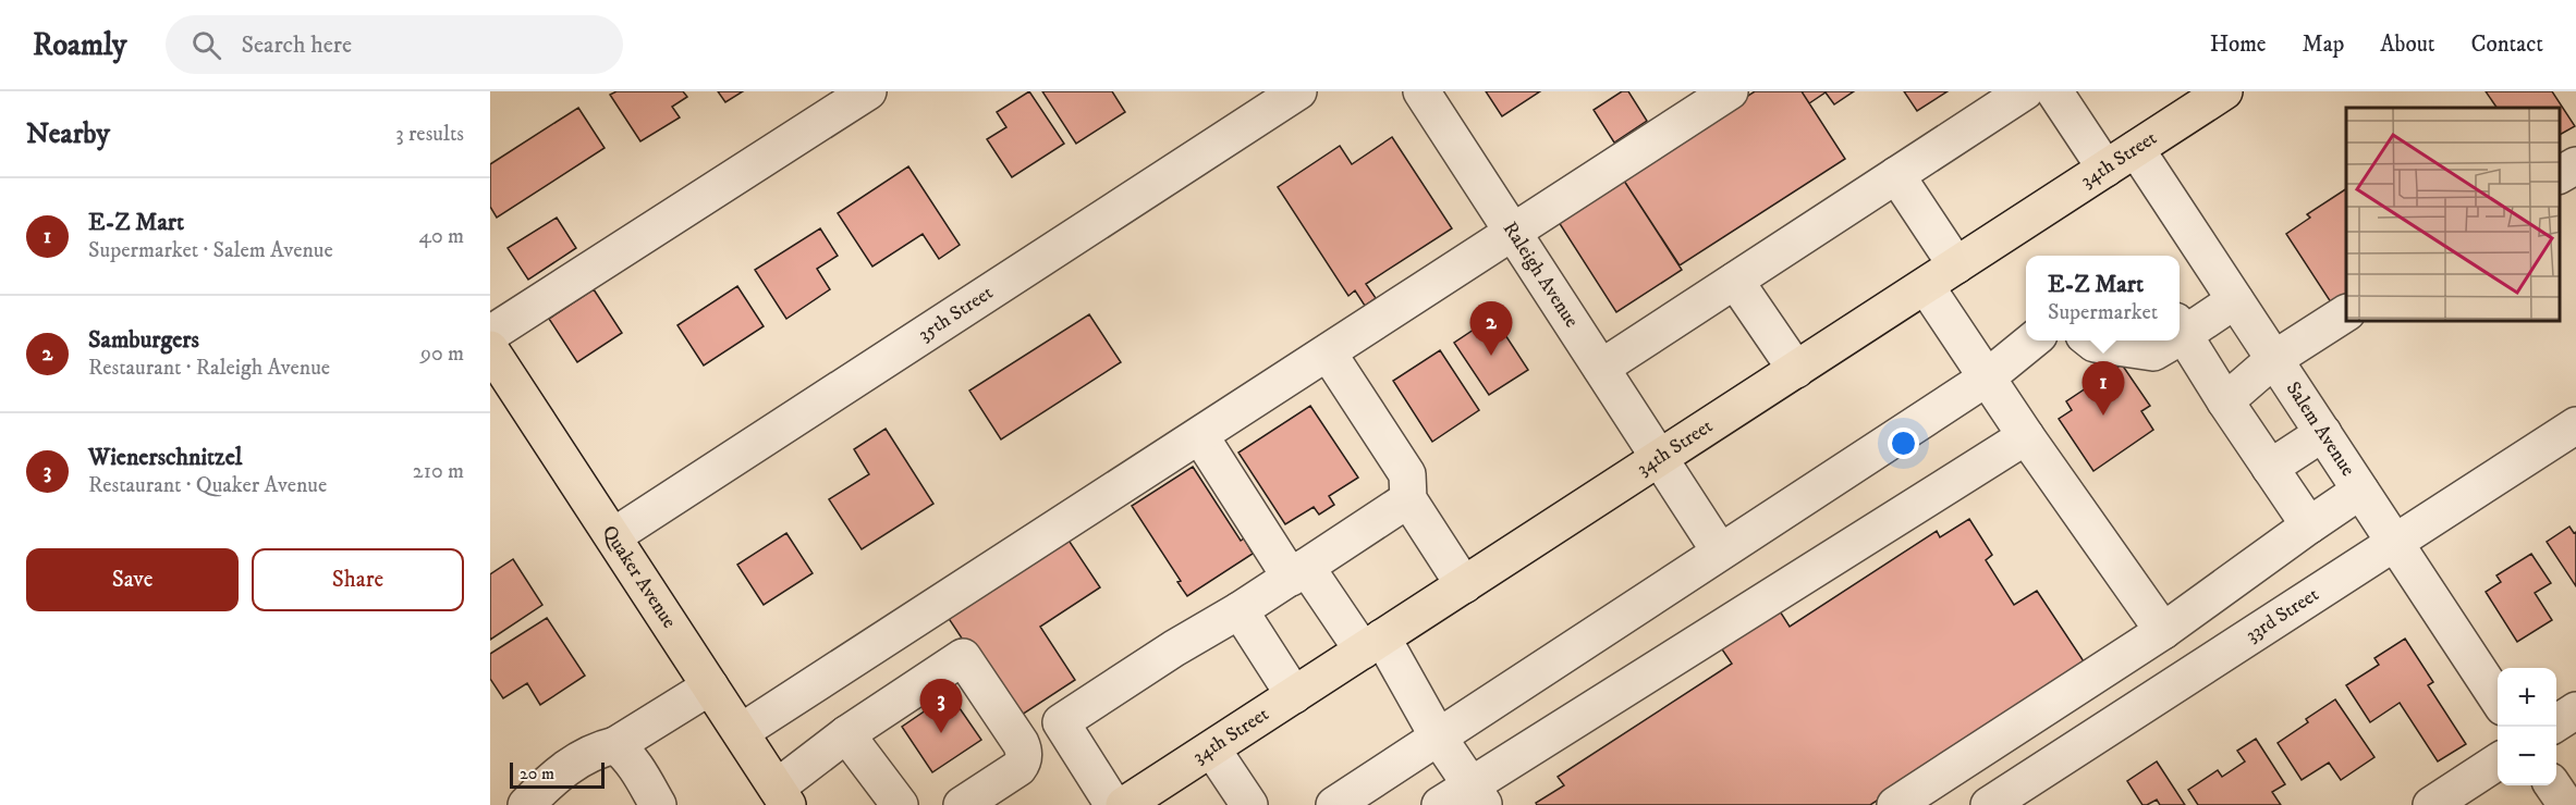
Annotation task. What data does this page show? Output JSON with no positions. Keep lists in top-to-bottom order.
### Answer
{
  "streets": {
    "main road": ["34th Street", "Quaker Avenue"],
    "street": [
      "Raleigh Avenue",
      "35th Street",
      "Salem Avenue",
      "33rd Street"
    ]
  },
  "crossings": [
    ["34th Street", "Raleigh Avenue"],
    ["34th Street", "Salem Avenue"],
    ["35th Street", "Quaker Avenue"],
    ["Salem Avenue", "33rd Street"]
  ],
  "scale_bar": "20 m",
  "page": {
    "header": "Roamly",
    "search": "Search here",
    "nav": [
      "Home",
      "Map",
      "About",
      "Contact"
    ],
    "heading": ["Nearby", "3 results"],
    "list": [
      {
        "mark": "1",
        "name": "E-Z Mart",
        "note": "Supermarket · Salem Avenue",
        "value": "40 m"
      },
      {
        "mark": "2",
        "name": "Samburgers",
        "note": "Restaurant · Raleigh Avenue",
        "value": "90 m"
      },
      {
        "mark": "3",
        "name": "Wienerschnitzel",
        "note": "Restaurant · Quaker Avenue",
        "value": "210 m"
      }
    ],
    "popup": ["E-Z Mart", "Supermarket"],
    "pins": ["2", "1", "3"],
    "buttons": ["Save", "Share"],
    "map_buttons": ["+", "−"],
    "scale": "20 m"
  }
}
